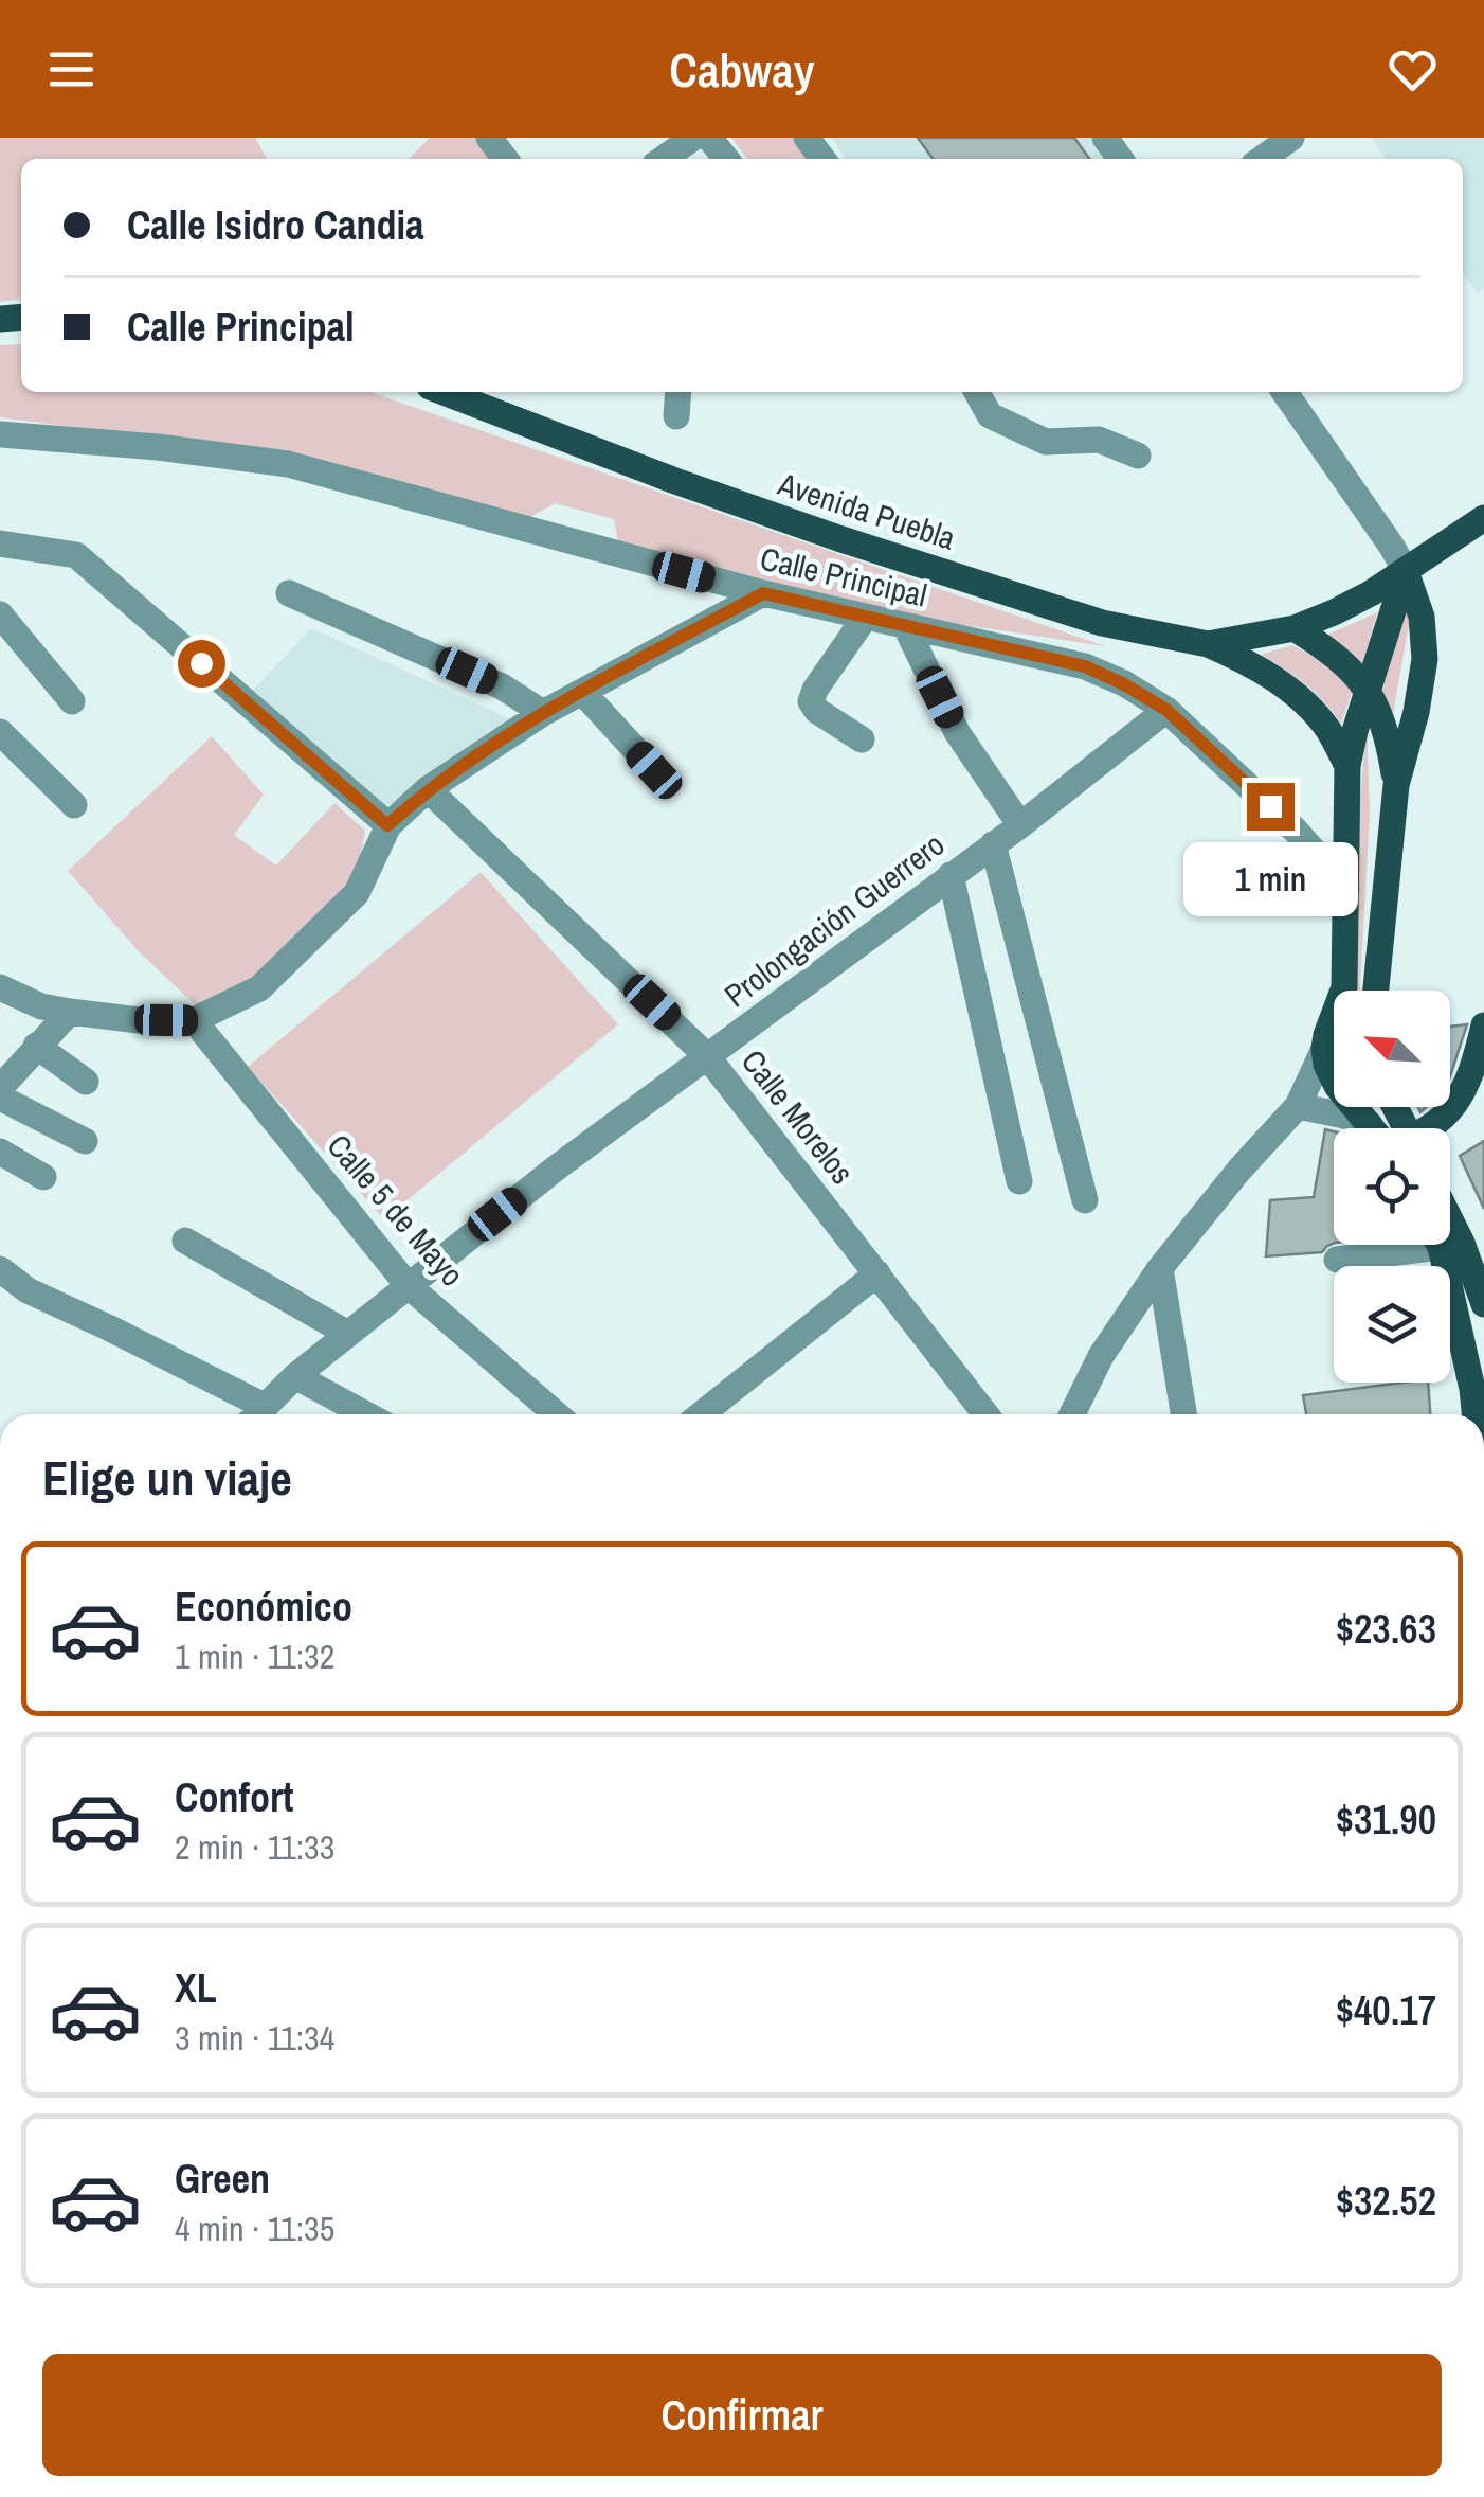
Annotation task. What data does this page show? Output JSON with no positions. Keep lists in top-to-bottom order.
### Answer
{
  "streets": {
    "main road": ["Avenida Puebla"],
    "street": [
      "Calle Principal",
      "Prolongación Guerrero",
      "Calle Morelos",
      "Calle 5 de Mayo"
    ]
  },
  "crossings": [
    ["Calle Principal", "Prolongación Guerrero"],
    ["Prolongación Guerrero", "Calle Morelos"],
    ["Prolongación Guerrero", "Calle 5 de Mayo"]
  ],
  "north": "top left",
  "page": {
    "header": "Cabway",
    "banner": ["Calle Isidro Candia", "Calle Principal"],
    "bubble": "1 min",
    "heading": "Elige un viaje",
    "list": [
      {
        "name": "Económico",
        "note": "1 min · 11:32",
        "value": "$23.63"
      },
      {
        "name": "Confort",
        "note": "2 min · 11:33",
        "value": "$31.90"
      },
      {
        "name": "XL",
        "note": "3 min · 11:34",
        "value": "$40.17"
      },
      {
        "name": "Green",
        "note": "4 min · 11:35",
        "value": "$32.52"
      }
    ],
    "buttons": "Confirmar"
  }
}
